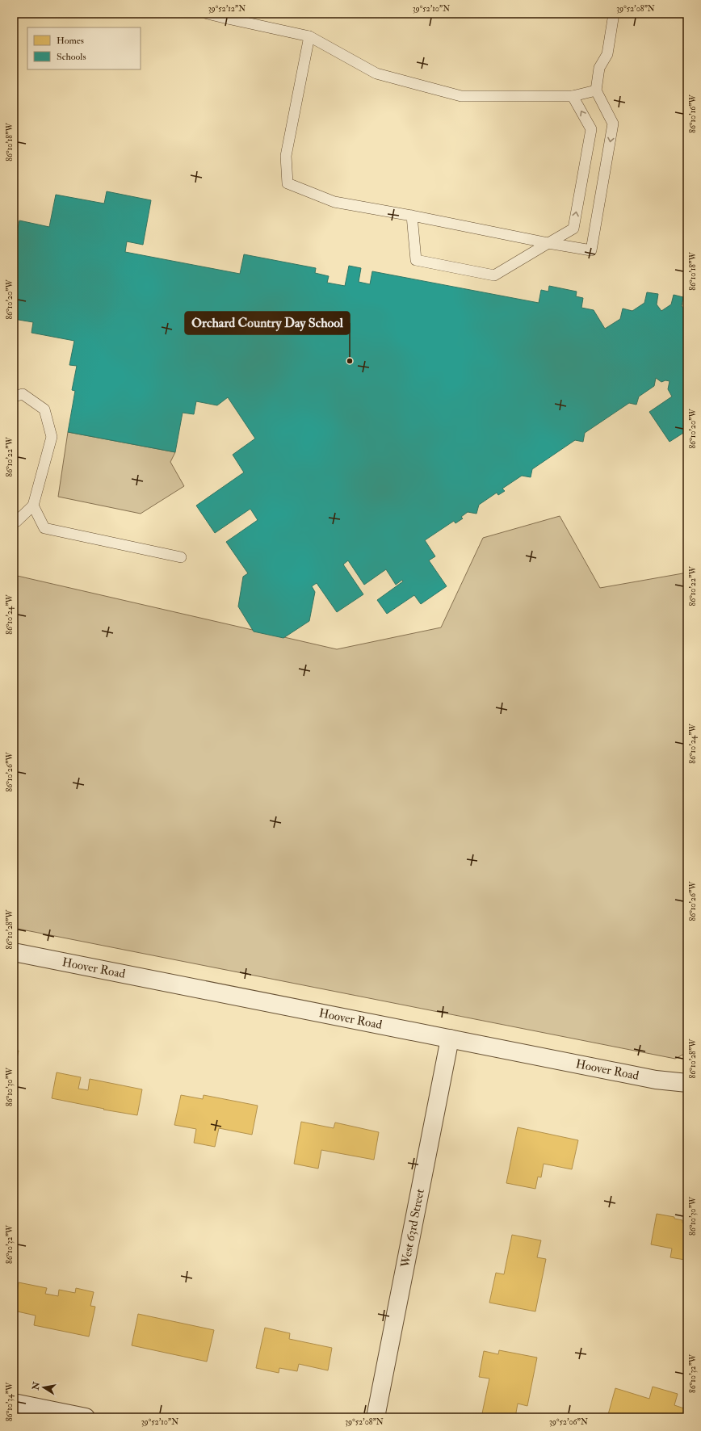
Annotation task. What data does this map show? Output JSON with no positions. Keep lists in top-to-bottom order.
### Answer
{
  "streets": {
    "street": ["Hoover Road", "West 63rd Street"]
  },
  "crossings": [
    ["Hoover Road", "West 63rd Street"]
  ],
  "places": ["Orchard Country Day School"],
  "legend": ["Homes", "Schools"],
  "north": "left",
  "coordinates": [
    "39°52'12\"N",
    "39°52'10\"N",
    "39°52'08\"N",
    "86°10'16\"W",
    "86°10'18\"W",
    "86°10'20\"W",
    "86°10'22\"W",
    "86°10'24\"W",
    "86°10'26\"W",
    "86°10'28\"W",
    "86°10'30\"W",
    "86°10'32\"W",
    "86°10'34\"W",
    "39°52'06\"N"
  ]
}
